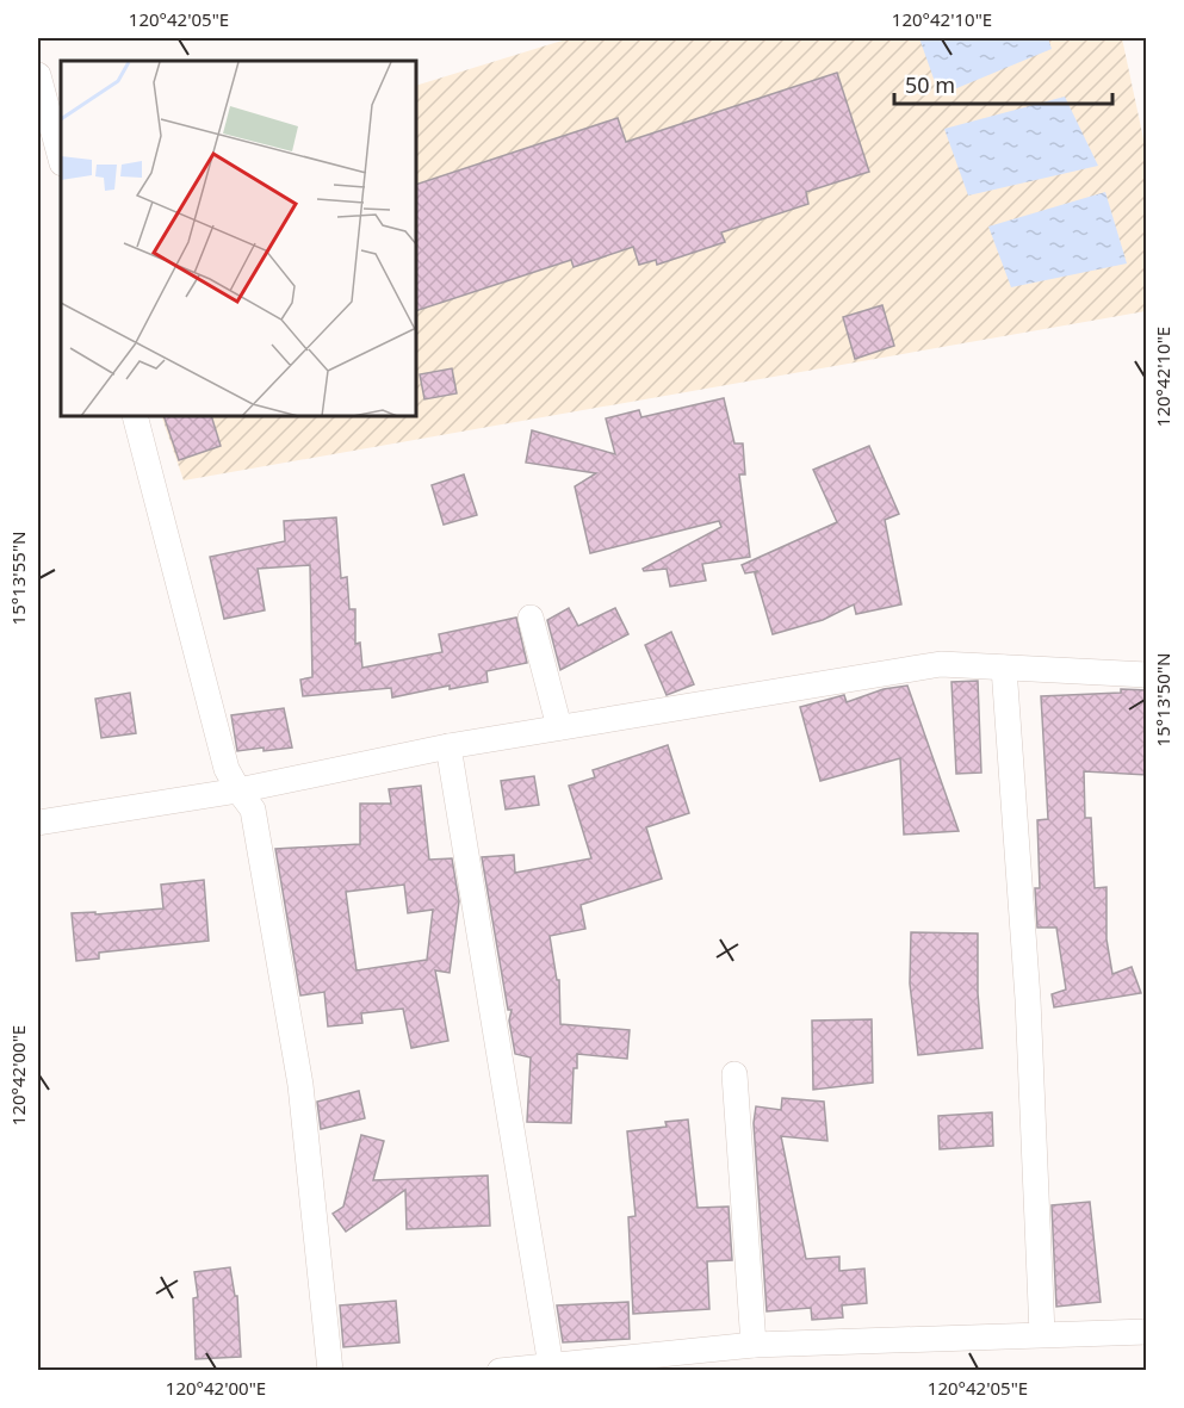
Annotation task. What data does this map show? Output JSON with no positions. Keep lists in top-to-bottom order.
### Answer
{
  "scale_bar": "50 m",
  "coordinates": [
    "120°42'05\"E",
    "120°42'10\"E",
    "15°13'55\"N",
    "15°13'50\"N",
    "120°42'00\"E"
  ]
}
